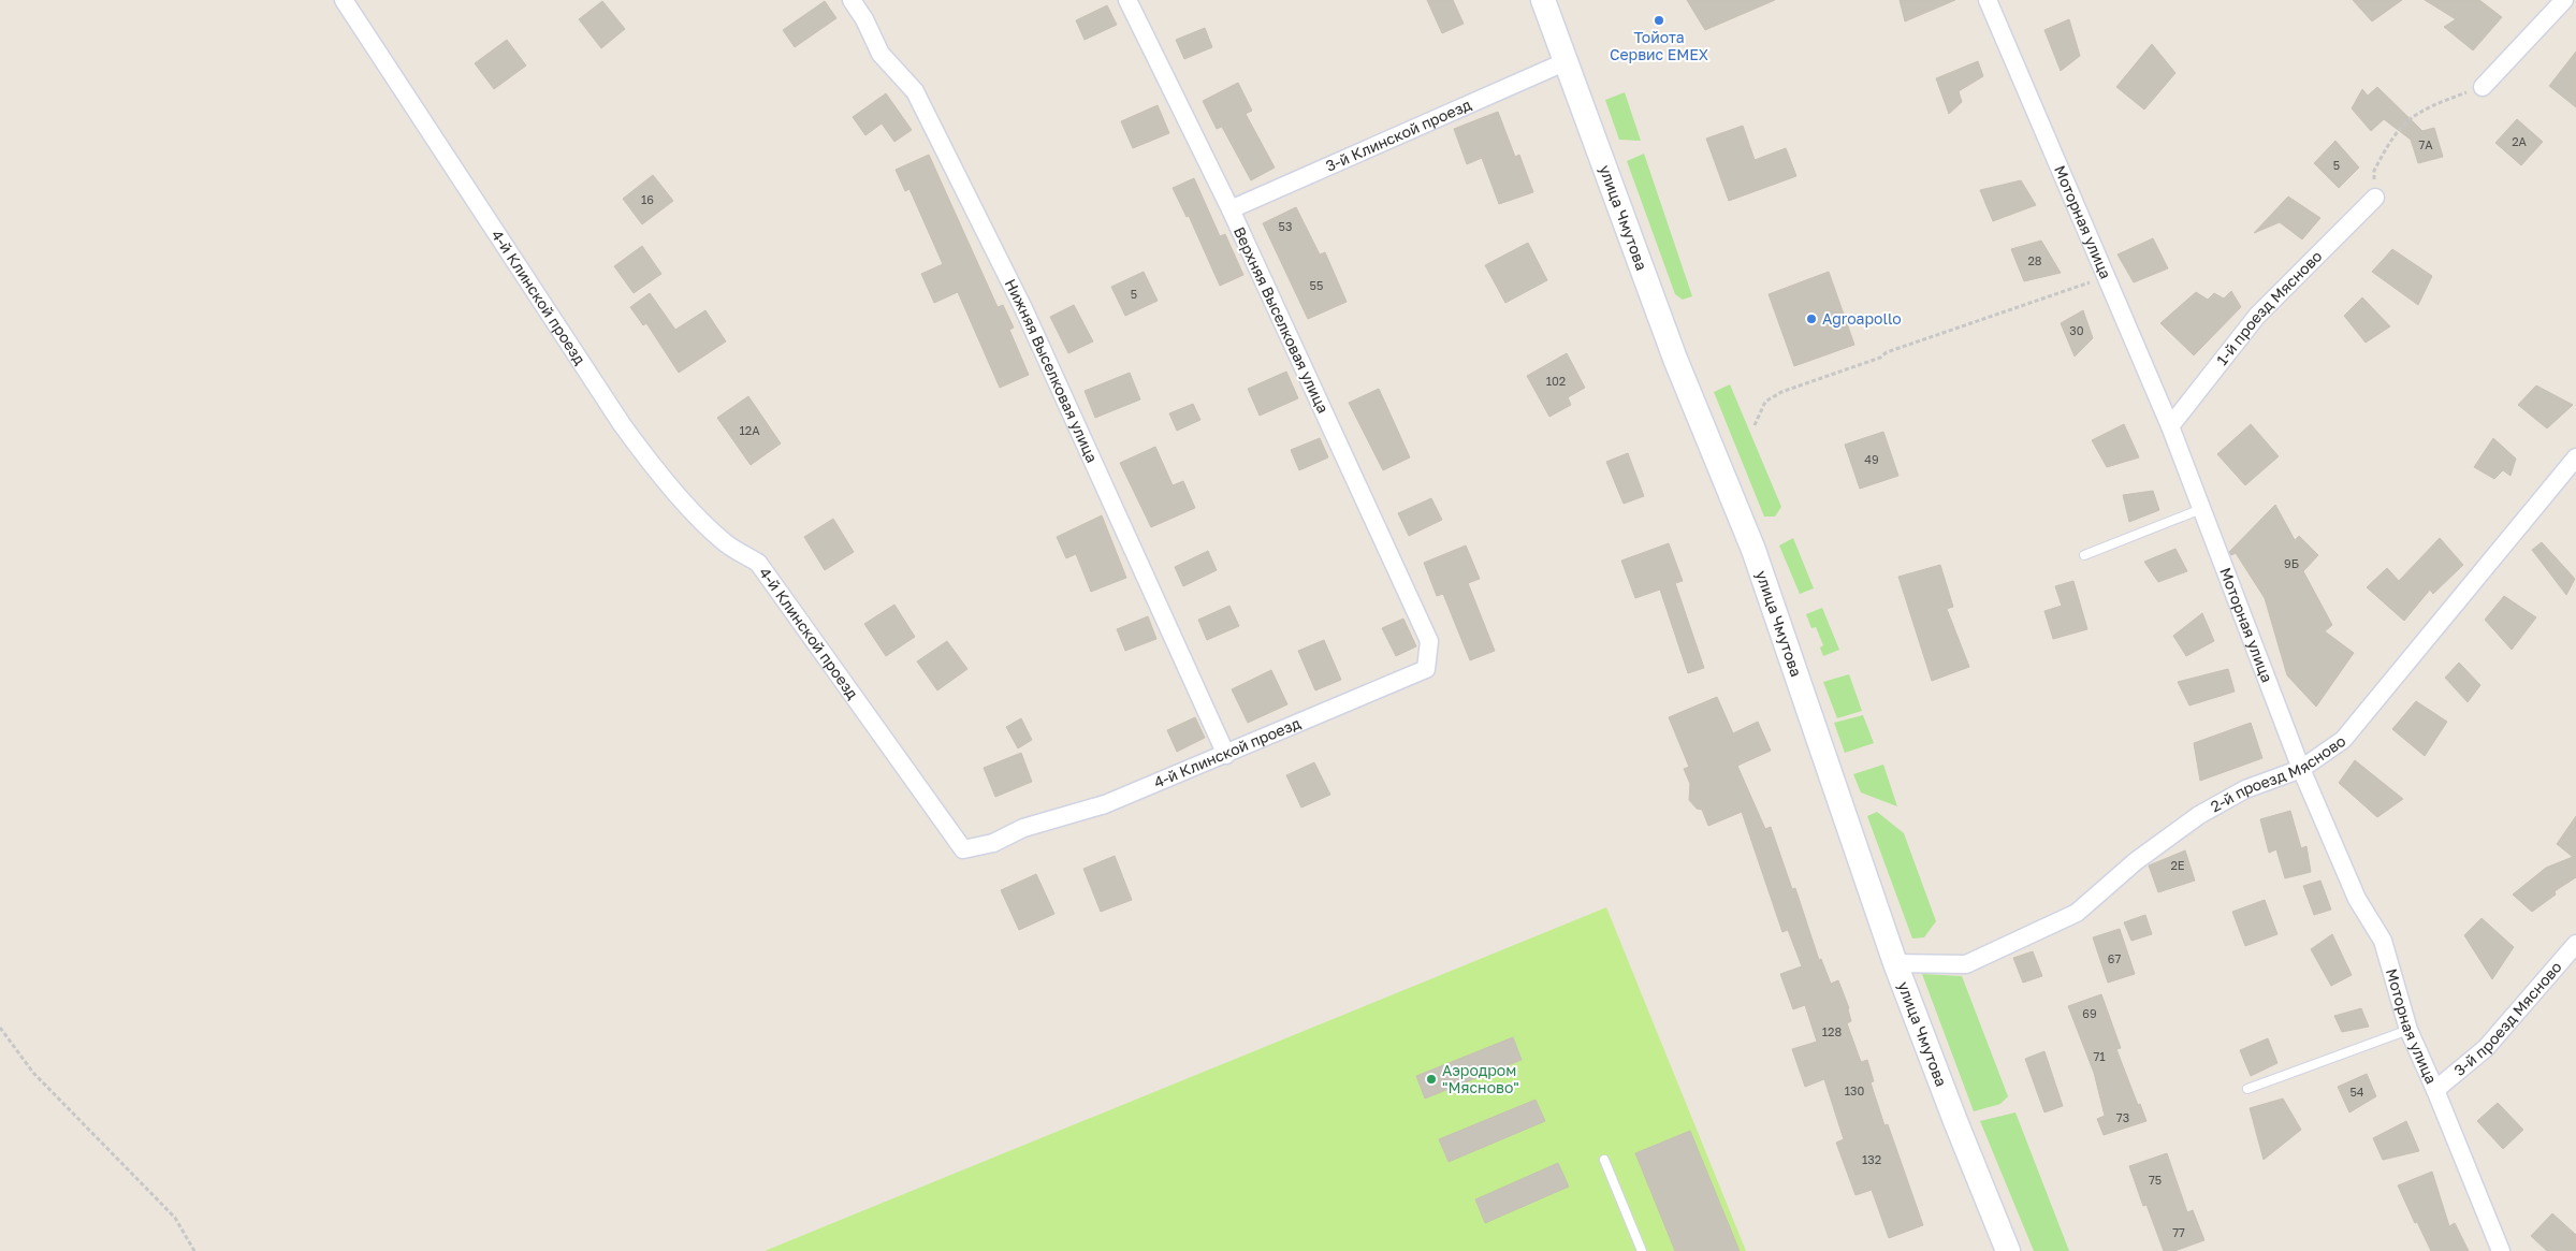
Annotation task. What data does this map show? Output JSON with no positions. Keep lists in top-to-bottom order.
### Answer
{
  "streets": {
    "main road": ["улица Чмутова"],
    "street": [
      "3-й Клинской проезд",
      "Моторная улица",
      "4-й Клинской проезд",
      "1-й проезд Мясново",
      "Верхняя Выселковая улица",
      "Нижняя Выселковая улица",
      "2-й проезд Мясново",
      "3-й проезд Мясново"
    ]
  },
  "crossings": [
    ["3-й Клинской проезд", "улица Чмутова"],
    ["3-й Клинской проезд", "Верхняя Выселковая улица"],
    ["улица Чмутова", "2-й проезд Мясново"],
    ["Моторная улица", "1-й проезд Мясново"],
    ["Моторная улица", "2-й проезд Мясново"],
    ["Моторная улица", "3-й проезд Мясново"],
    ["4-й Клинской проезд", "Верхняя Выселковая улица"],
    ["4-й Клинской проезд", "Нижняя Выселковая улица"]
  ],
  "places": ["Тойота Сервис EMEX", "Agroapollo", "Аэродром \"Мясново\""],
  "house_numbers": [
    "2А",
    "7А",
    "5",
    "16",
    "53",
    "28",
    "55",
    "5",
    "30",
    "102",
    "12А",
    "49",
    "9Б",
    "2E",
    "67",
    "69",
    "128",
    "71",
    "130",
    "54",
    "73",
    "132",
    "75",
    "77"
  ]
}
